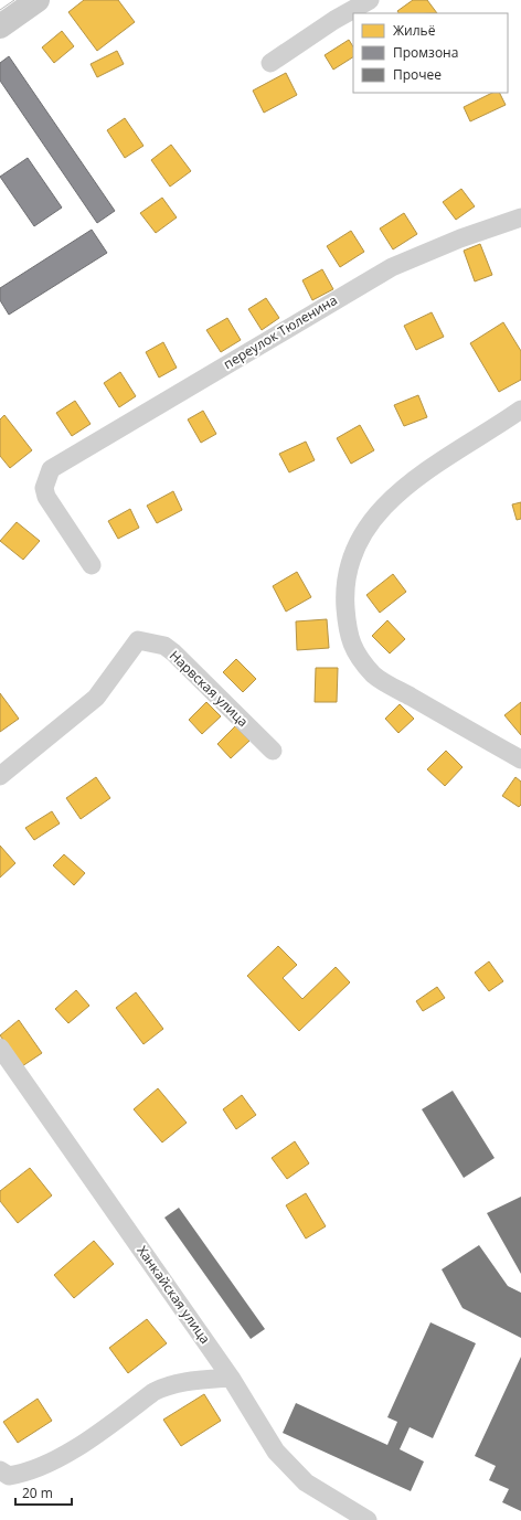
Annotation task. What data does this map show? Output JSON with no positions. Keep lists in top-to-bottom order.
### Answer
{
  "streets": {
    "street": ["переулок Тюленина", "Нарвская улица", "Ханкайская улица"]
  },
  "legend": ["Жильё", "Промзона", "Прочее"],
  "scale_bar": "20 m"
}
